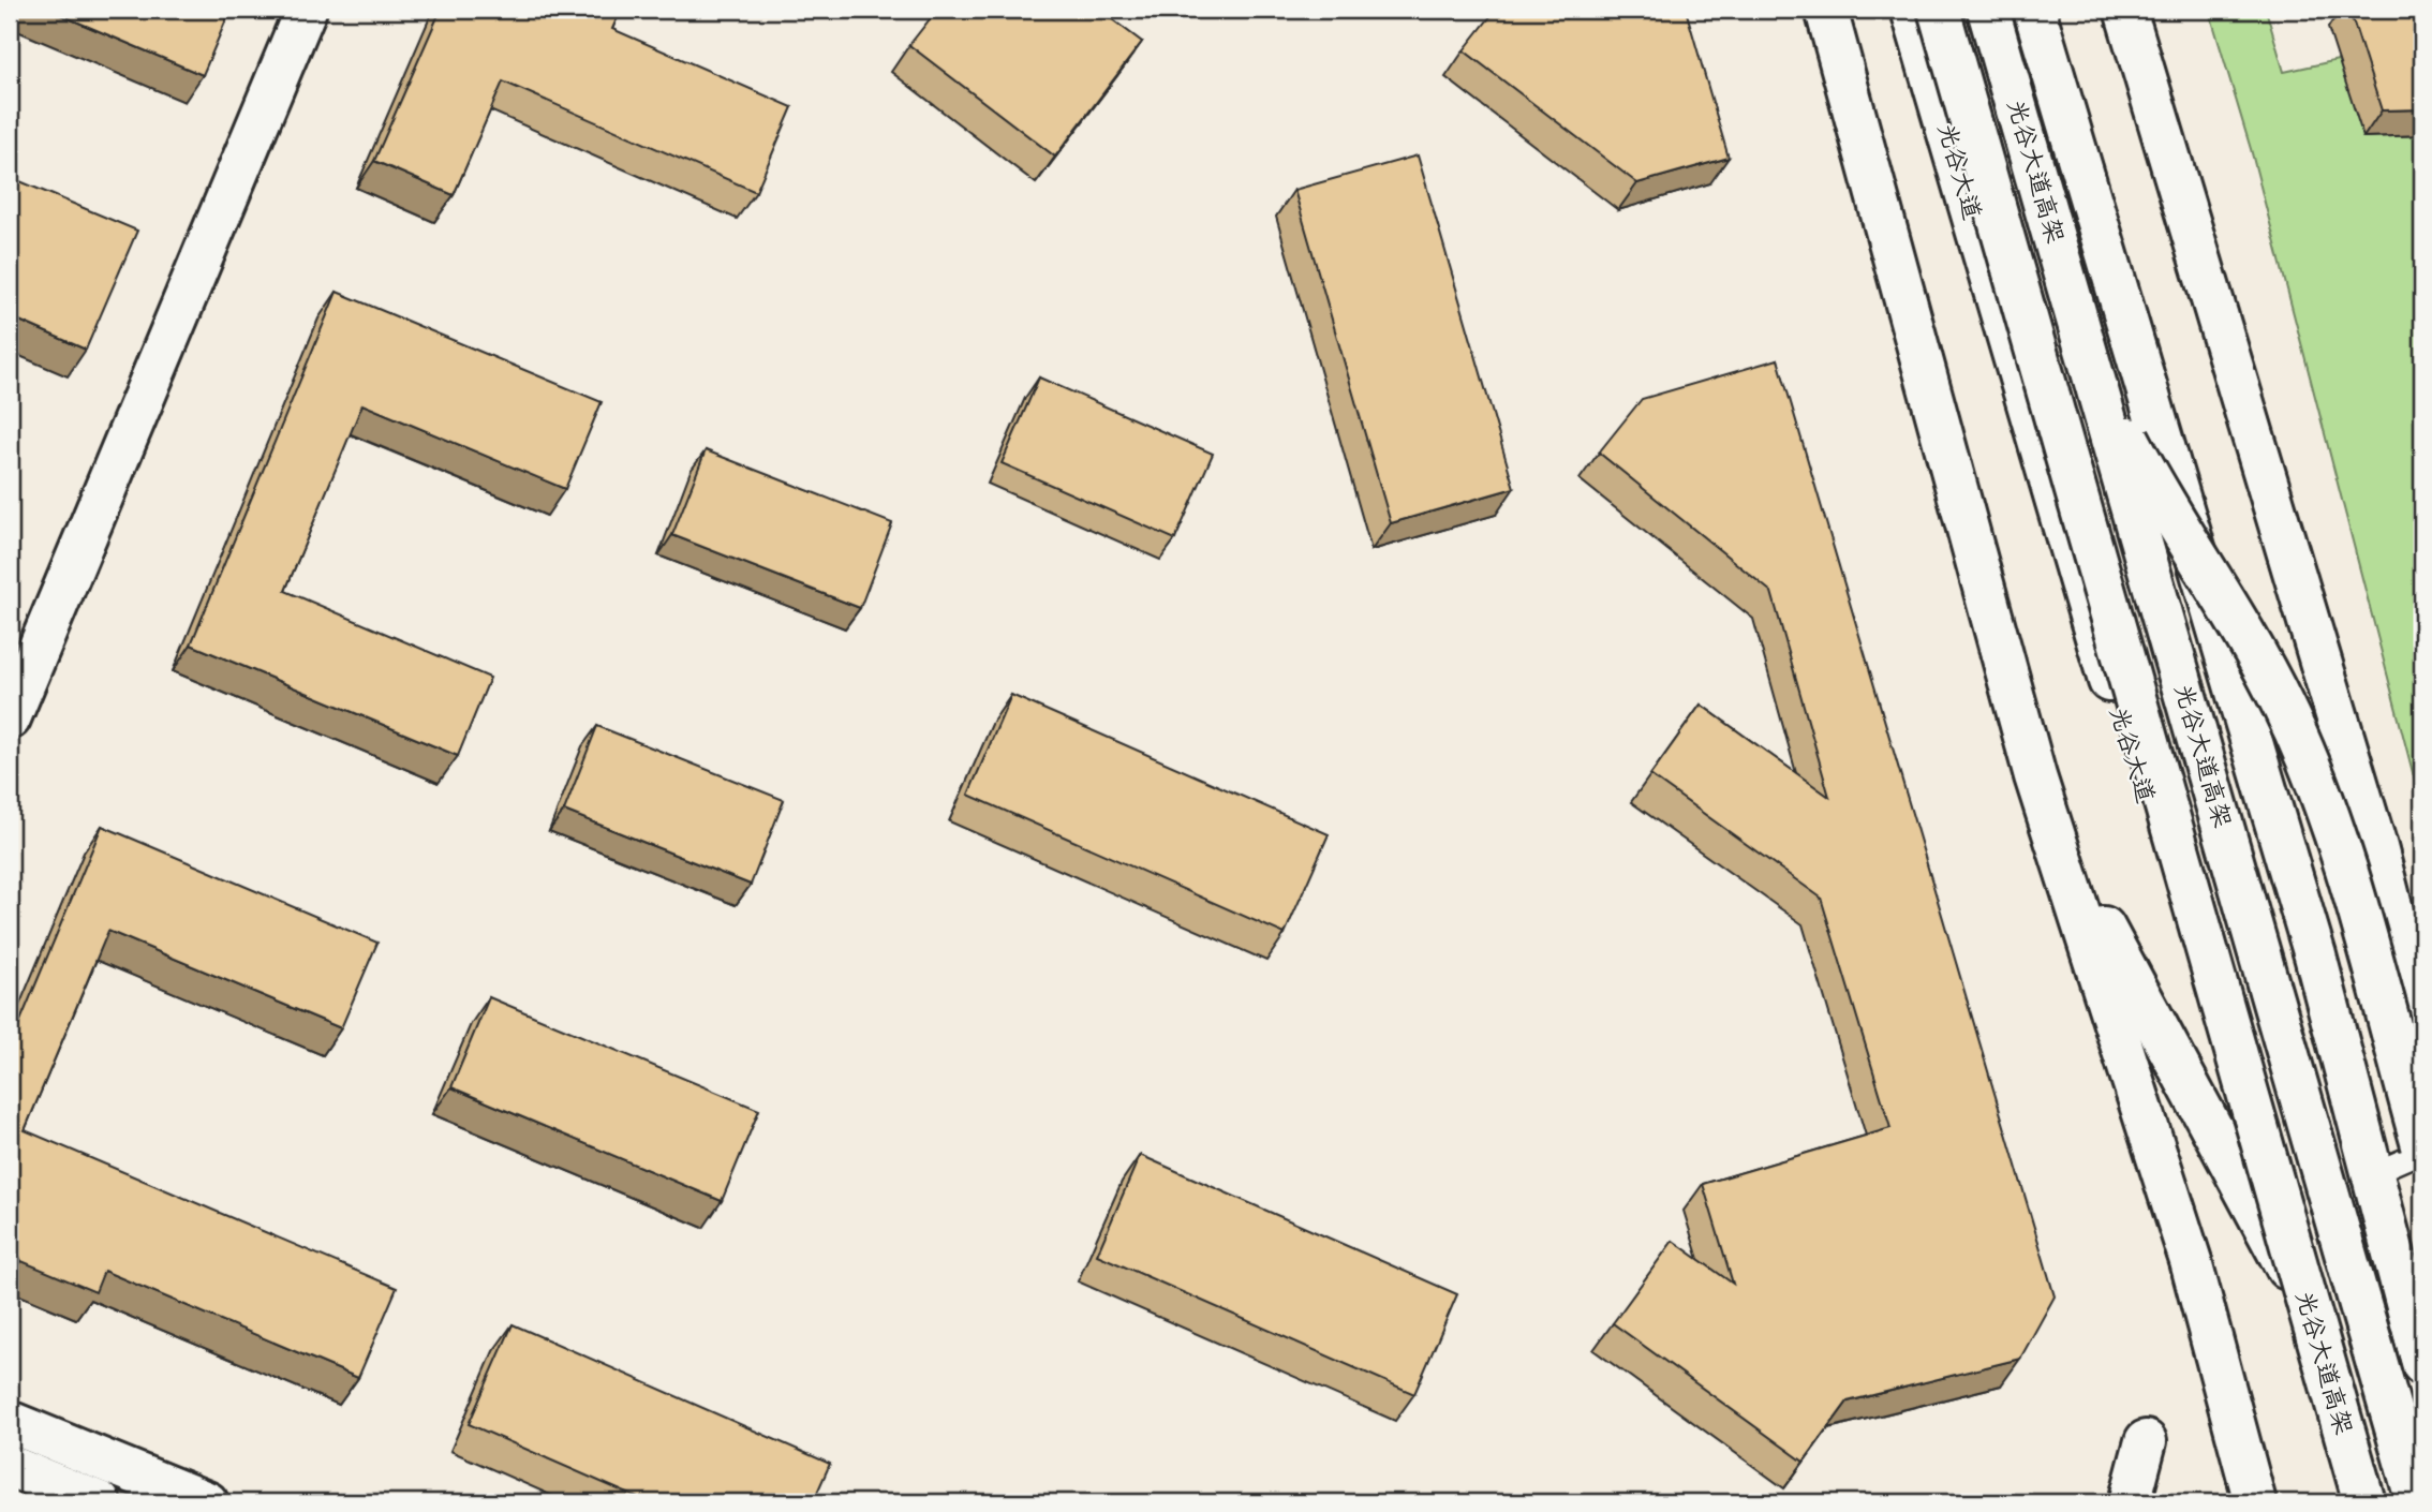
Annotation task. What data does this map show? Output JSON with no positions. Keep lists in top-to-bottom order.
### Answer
{
  "streets": {
    "main road": ["光谷大道", "光谷大道高架"]
  }
}
